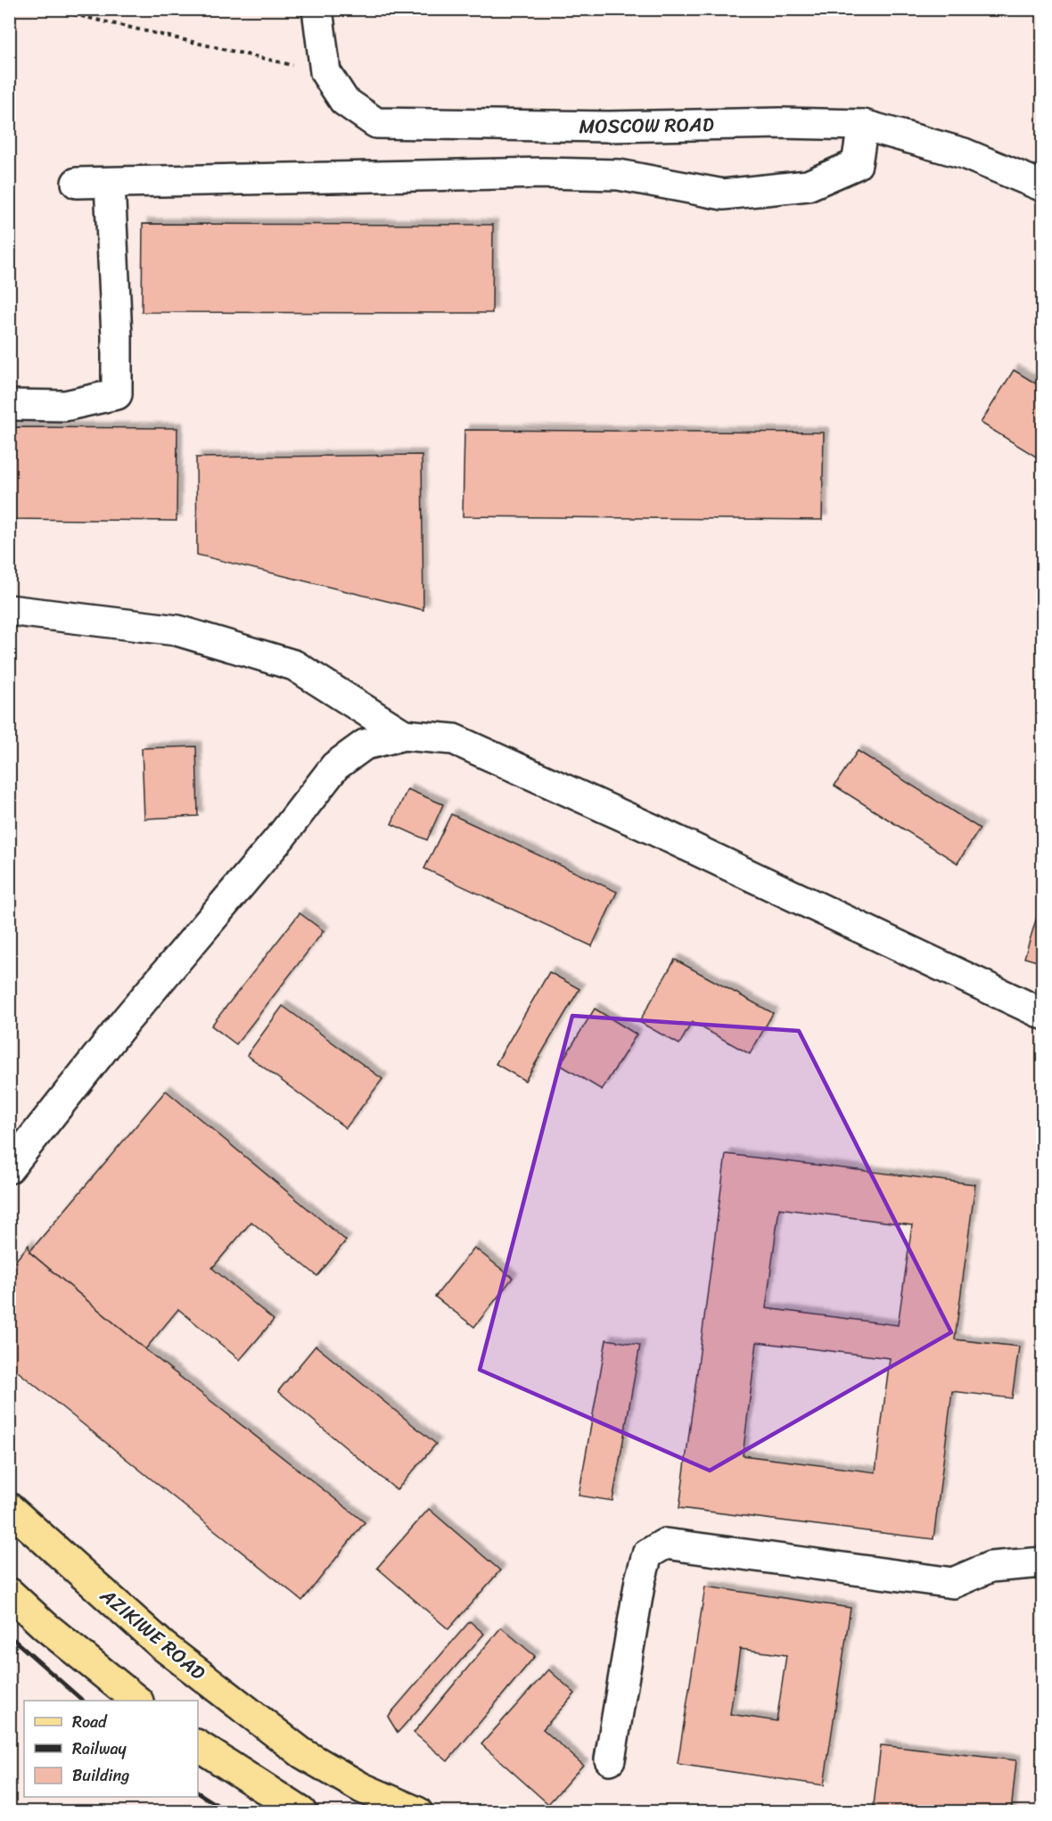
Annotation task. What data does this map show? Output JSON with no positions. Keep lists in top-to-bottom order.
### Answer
{
  "streets": {
    "main road": ["AZIKIWE ROAD"],
    "street": ["MOSCOW ROAD"]
  },
  "legend": ["Road", "Railway", "Building"]
}
